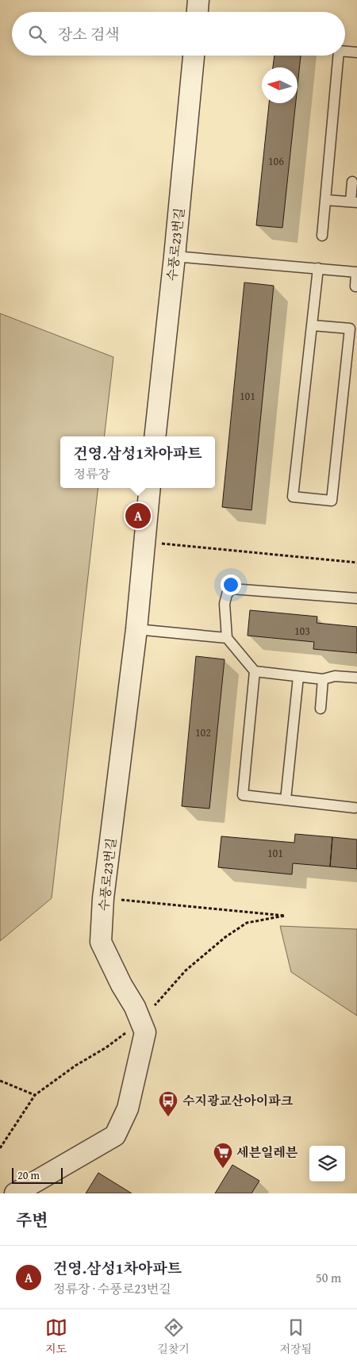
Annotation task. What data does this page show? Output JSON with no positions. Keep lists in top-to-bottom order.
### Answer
{
  "streets": {
    "street": ["수풍로23번길"]
  },
  "places": {
    "bus stop": ["수지광교산아이파크"],
    "supermarket": ["세븐일레븐"]
  },
  "house_numbers": [
    "106",
    "101",
    "103",
    "102",
    "101"
  ],
  "scale_bar": "20 m",
  "north": "left",
  "page": {
    "search": "장소 검색",
    "popup": ["건영.삼성1차아파트", "정류장"],
    "pins": "A",
    "scale": "20 m",
    "heading": "주변",
    "list": [
      {
        "mark": "A",
        "name": "건영.삼성1차아파트",
        "note": "정류장 · 수풍로23번길",
        "value": "50 m"
      }
    ],
    "nav": ["지도", "길찾기", "저장됨"]
  }
}
